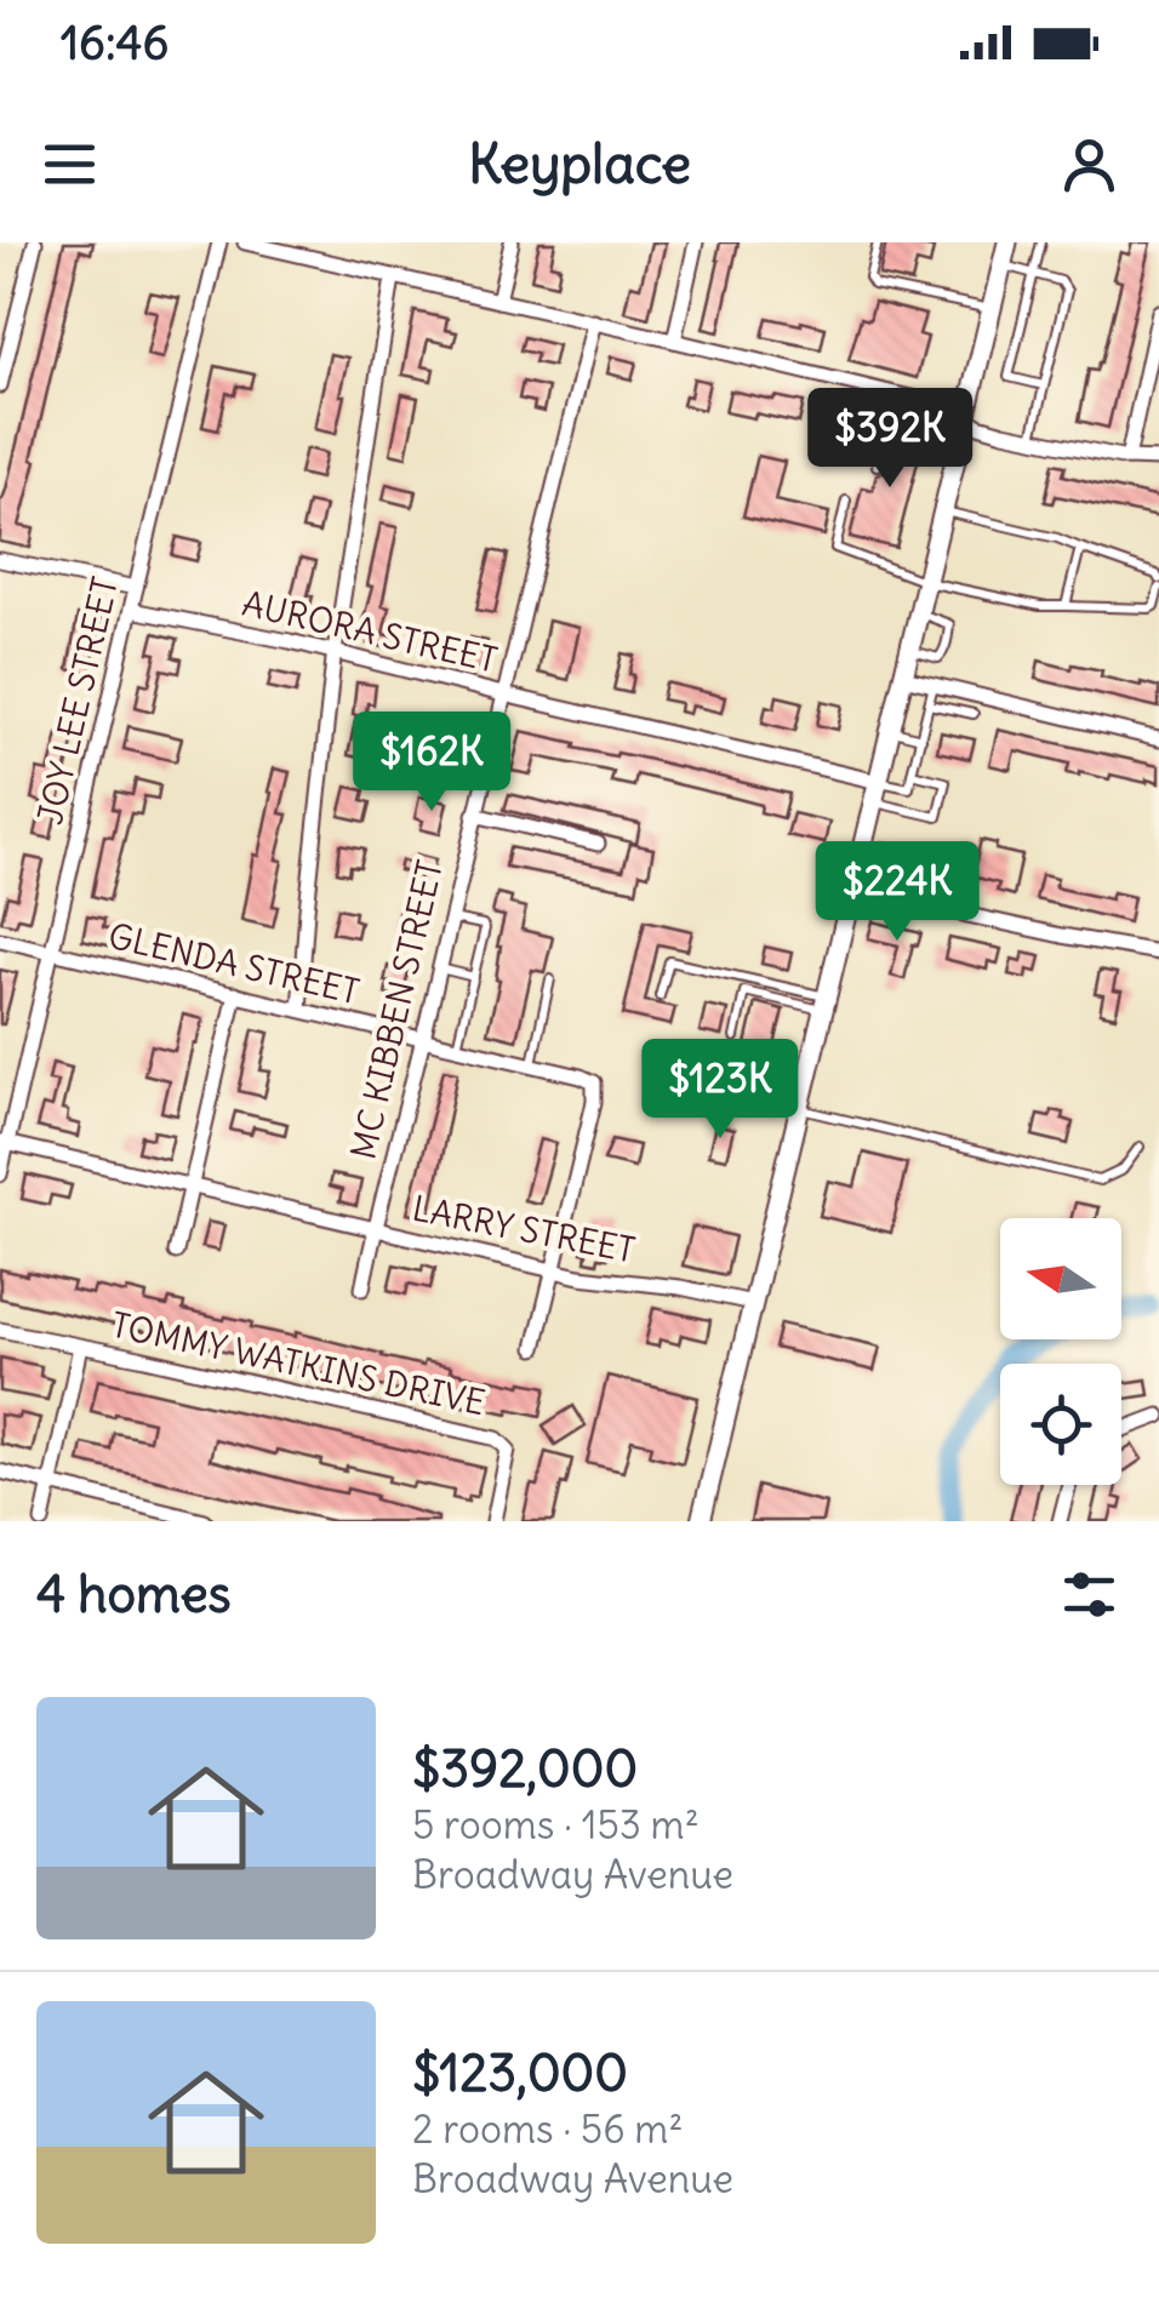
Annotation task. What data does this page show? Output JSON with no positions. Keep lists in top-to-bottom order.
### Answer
{
  "streets": {
    "street": [
      "AURORA STREET",
      "JOY LEE STREET",
      "GLENDA STREET",
      "MC KIBBEN STREET",
      "LARRY STREET",
      "TOMMY WATKINS DRIVE"
    ]
  },
  "crossings": [
    ["AURORA STREET", "JOY LEE STREET"],
    ["AURORA STREET", "MC KIBBEN STREET"],
    ["JOY LEE STREET", "GLENDA STREET"],
    ["JOY LEE STREET", "LARRY STREET"],
    ["GLENDA STREET", "MC KIBBEN STREET"],
    ["GLENDA STREET", "LARRY STREET"],
    ["MC KIBBEN STREET", "LARRY STREET"]
  ],
  "north": "left",
  "page": {
    "status": "16:46",
    "header": "Keyplace",
    "price": [
      "$392K",
      "$162K",
      "$224K",
      "$123K"
    ],
    "heading": "4 homes",
    "list": [
      {
        "name": "$392,000",
        "note": "5 rooms · 153 m² · Broadway Avenue"
      },
      {
        "name": "$123,000",
        "note": "2 rooms · 56 m² · Broadway Avenue"
      }
    ]
  }
}
